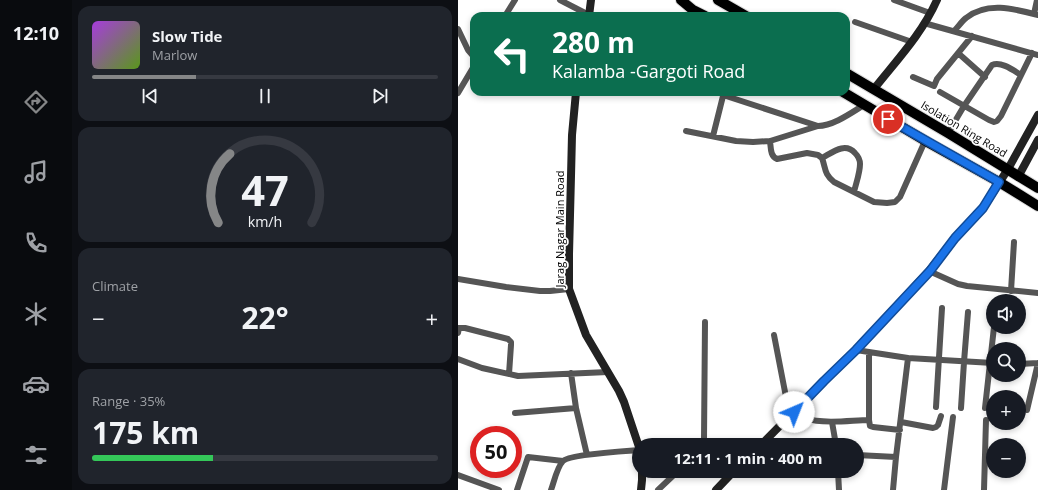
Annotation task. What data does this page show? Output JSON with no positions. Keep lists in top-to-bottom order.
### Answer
{
  "streets": {
    "main road": ["Isolation Ring Road"],
    "street": ["Jarag Nagar Main Road"]
  },
  "page": {
    "tabs": "12:10",
    "turn": ["280 m", "Kalamba -Gargoti Road"],
    "song": ["Slow Tide", "Marlow"],
    "tile": [
      "Climate",
      ["Range · 35%", "175 km"]
    ],
    "map_buttons": ["+", "−"],
    "heat": ["−", "22°", "+"],
    "limit": "50",
    "trip": "12:11 · 1 min · 400 m",
    "gauge": ["47", "km/h"]
  }
}
